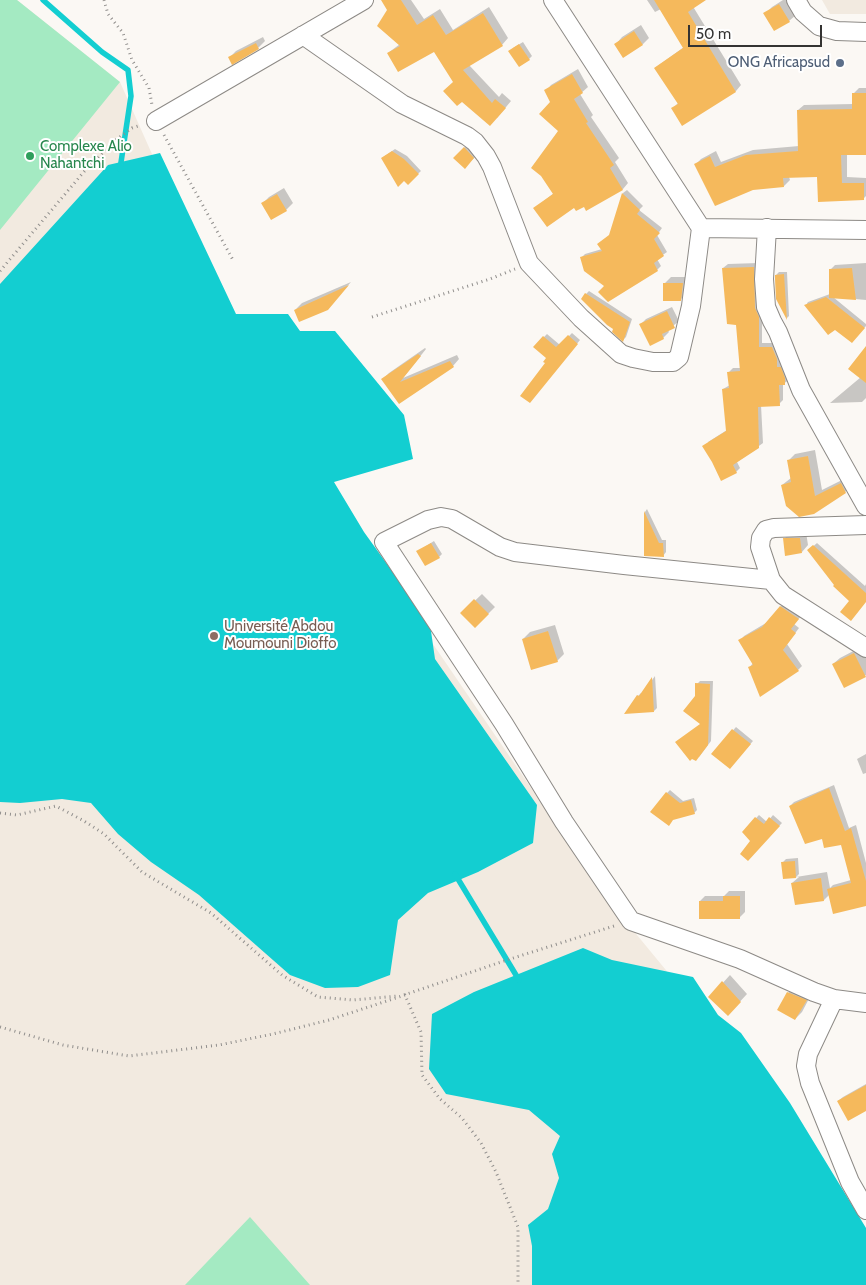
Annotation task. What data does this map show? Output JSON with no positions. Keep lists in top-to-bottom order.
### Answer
{
  "places": ["ONG Africapsud", "Complexe Alio Nahantchi", "Université Abdou Moumouni Dioffo"],
  "scale_bar": "50 m"
}
